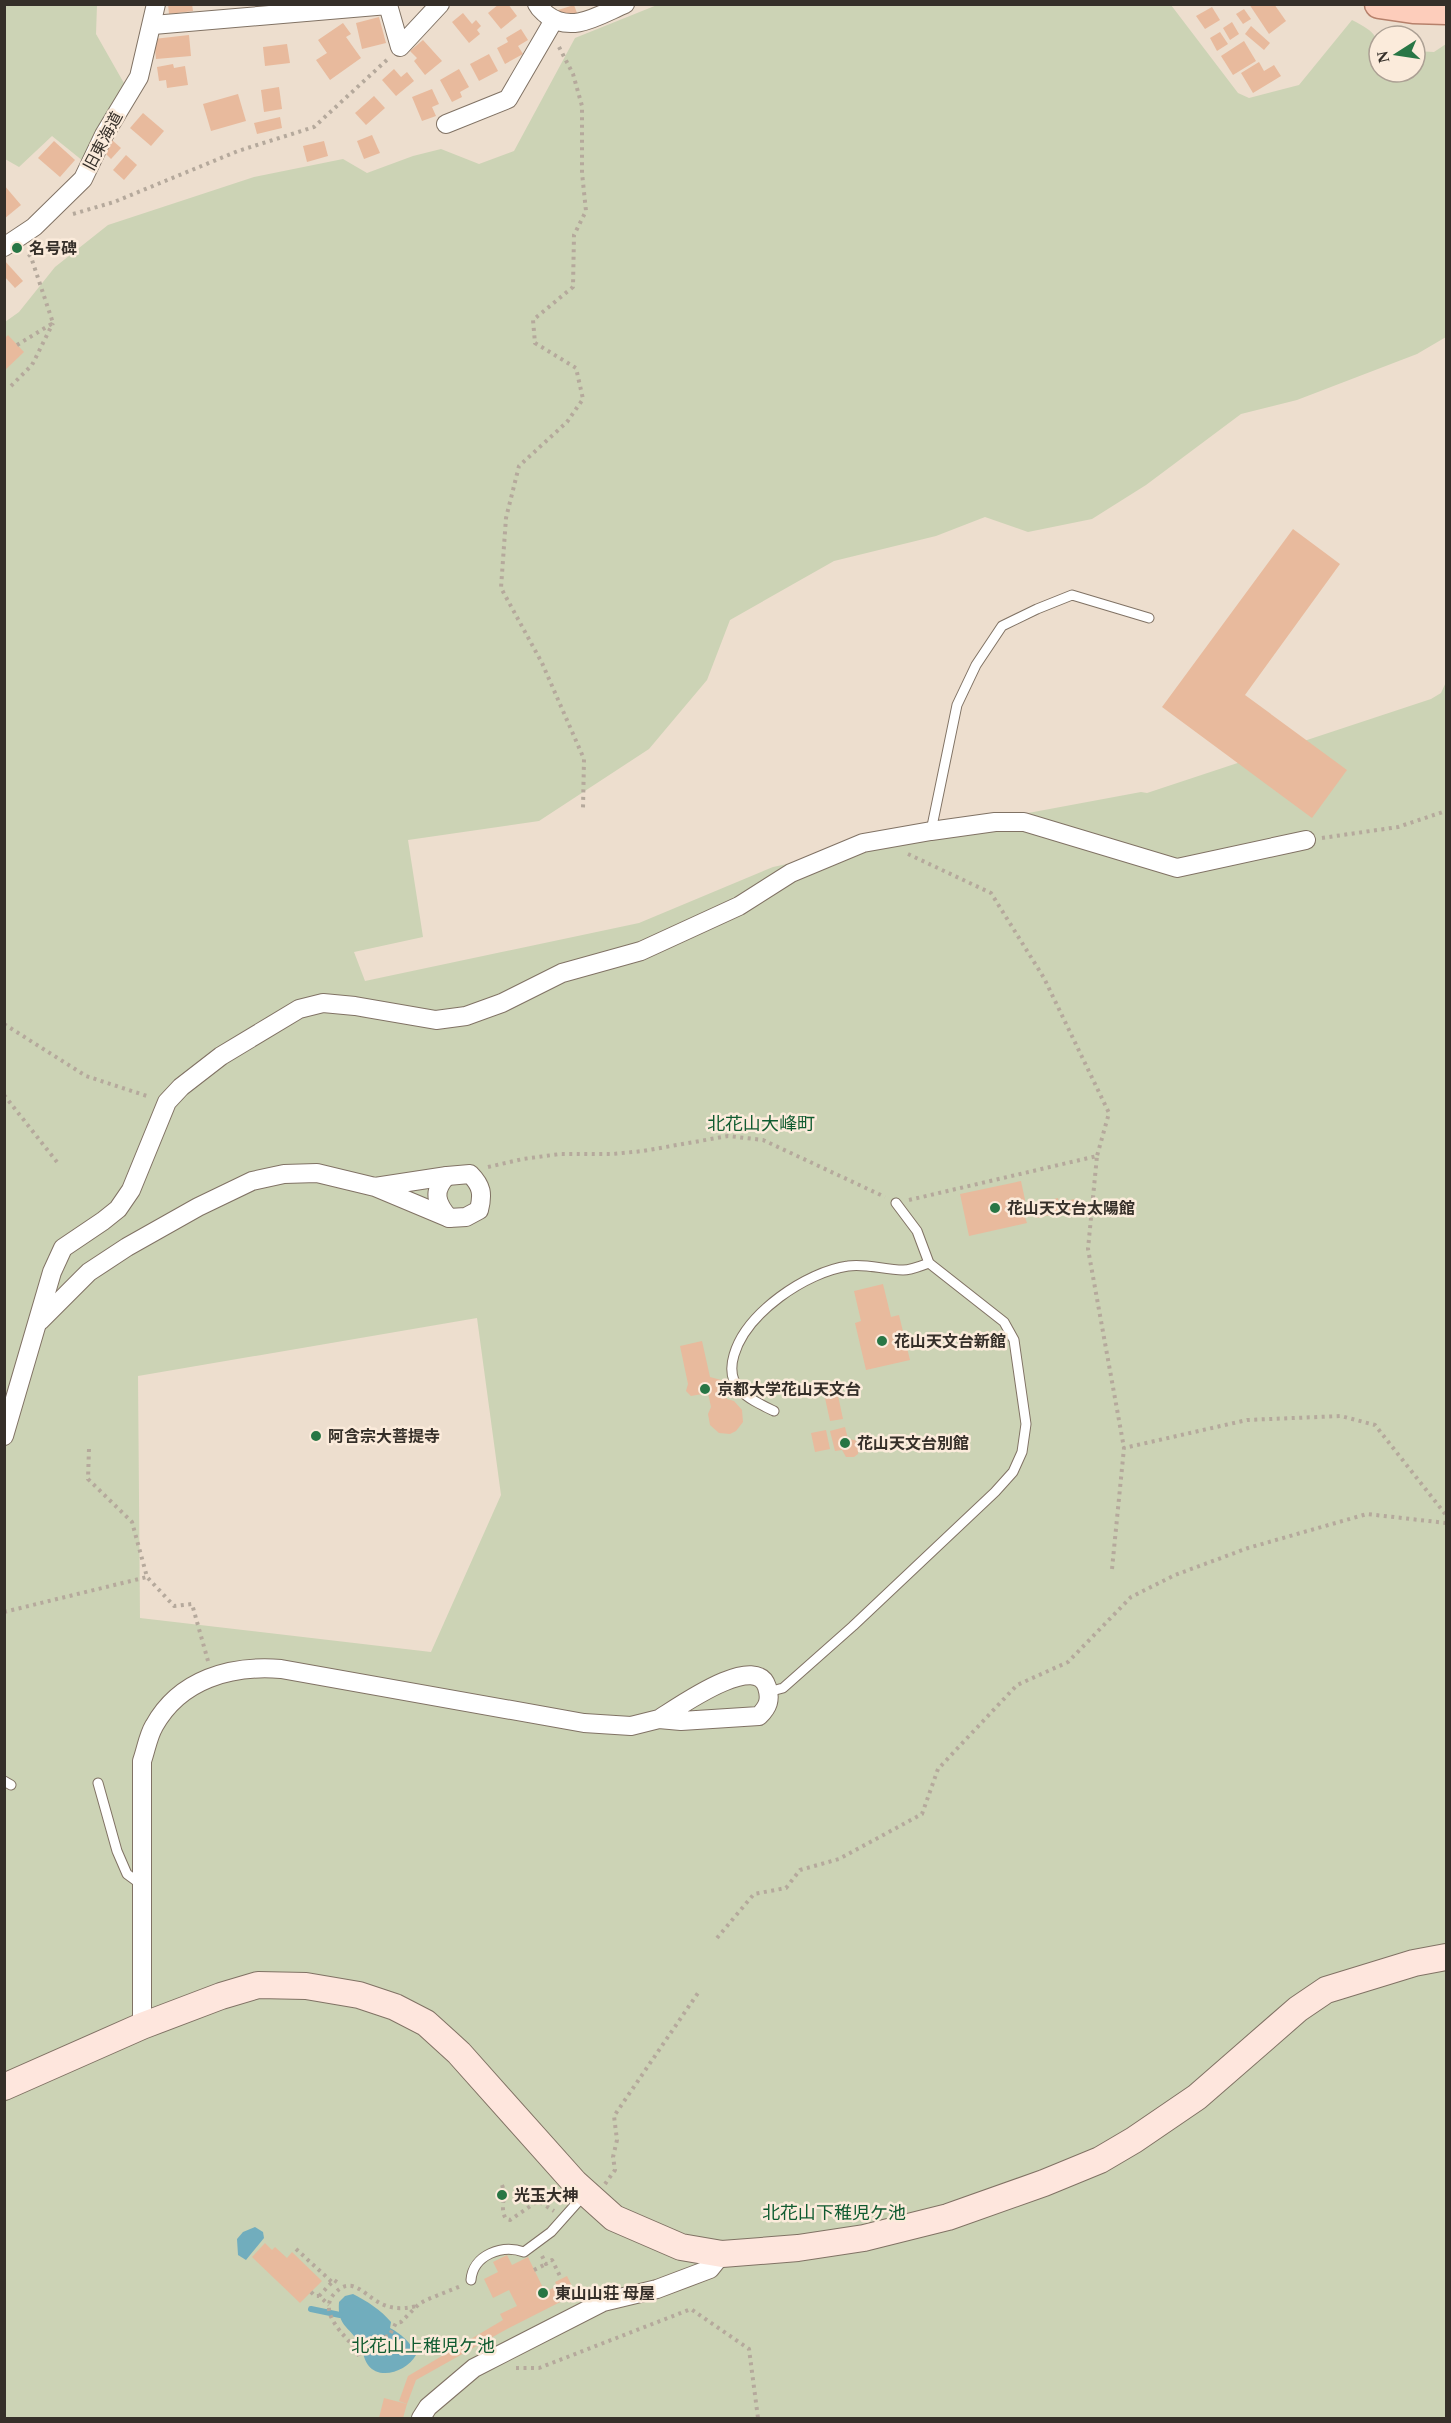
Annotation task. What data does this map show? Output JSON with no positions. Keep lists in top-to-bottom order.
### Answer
{
  "streets": {
    "street": ["旧東海道"]
  },
  "districts": ["北花山大峰町", "北花山下稚児ケ池", "北花山上稚児ケ池"],
  "places": [
    "名号碑",
    "花山天文台太陽館",
    "花山天文台新館",
    "京都大学花山天文台",
    "阿含宗大菩提寺",
    "花山天文台別館",
    "光玉大神",
    "東山山荘 母屋"
  ],
  "north": "left"
}
